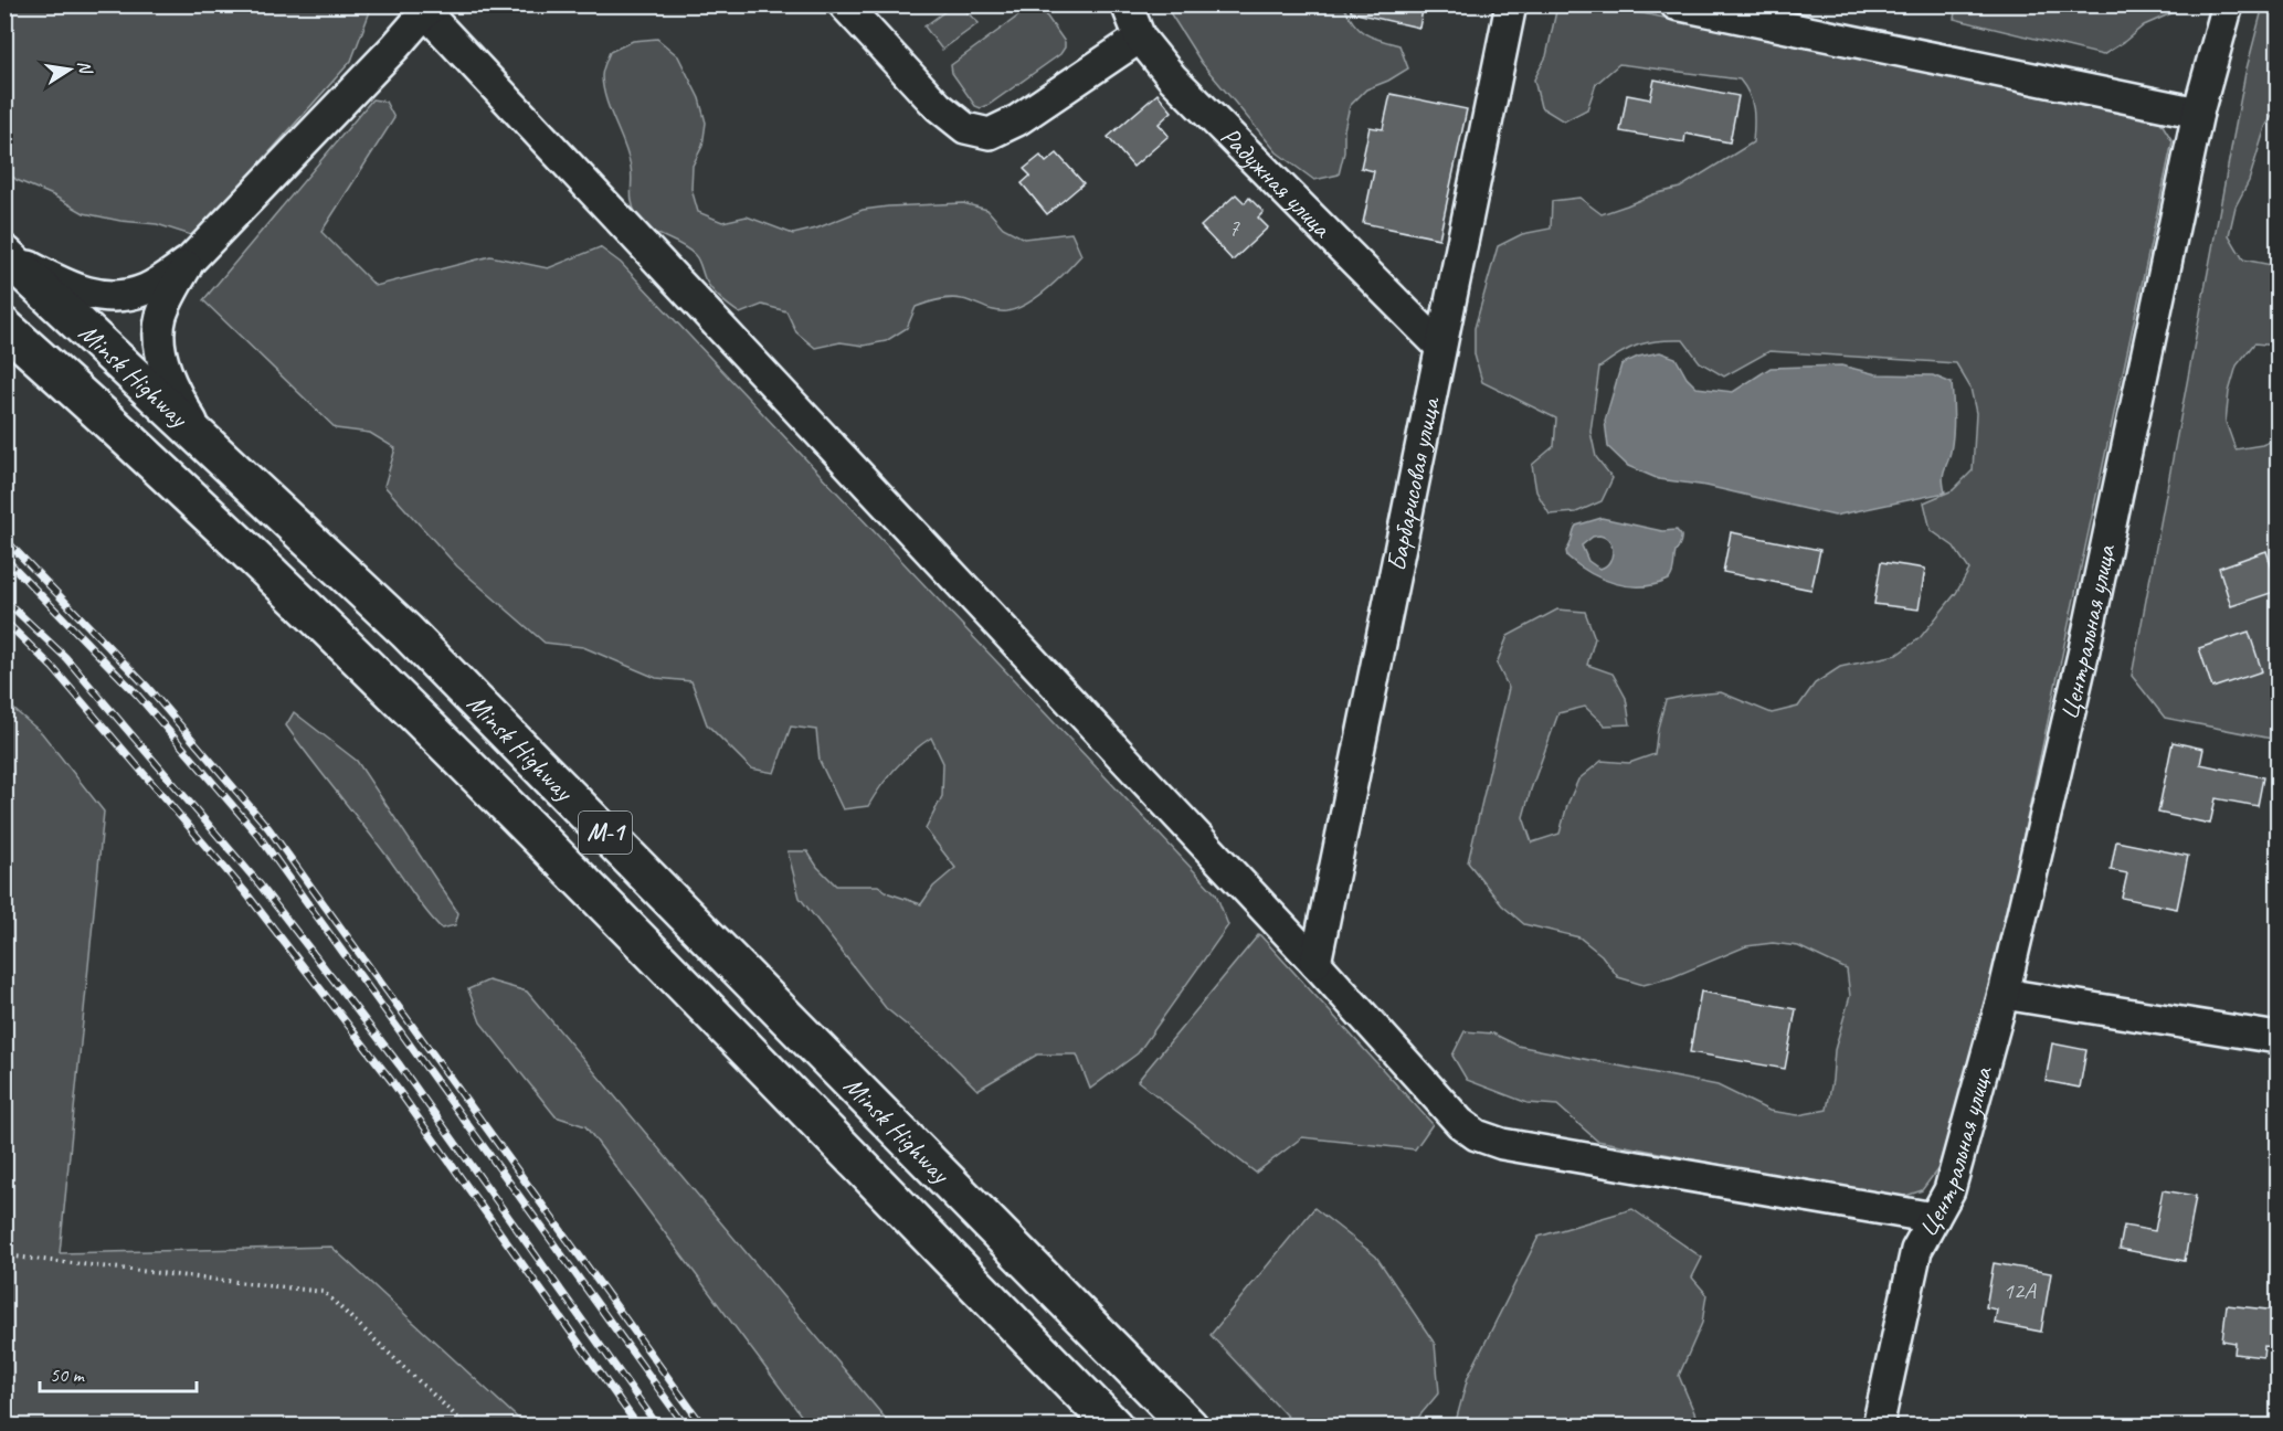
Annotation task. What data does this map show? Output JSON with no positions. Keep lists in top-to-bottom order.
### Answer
{
  "streets": {
    "highway": ["Minsk Highway", "М-1"],
    "street": ["Радужная улица", "Барбарисовая улица", "Центральная улица"]
  },
  "crossings": [
    ["Радужная улица", "Барбарисовая улица"]
  ],
  "house_numbers": ["7", "12А"],
  "scale_bar": "50 m",
  "north": "right"
}
